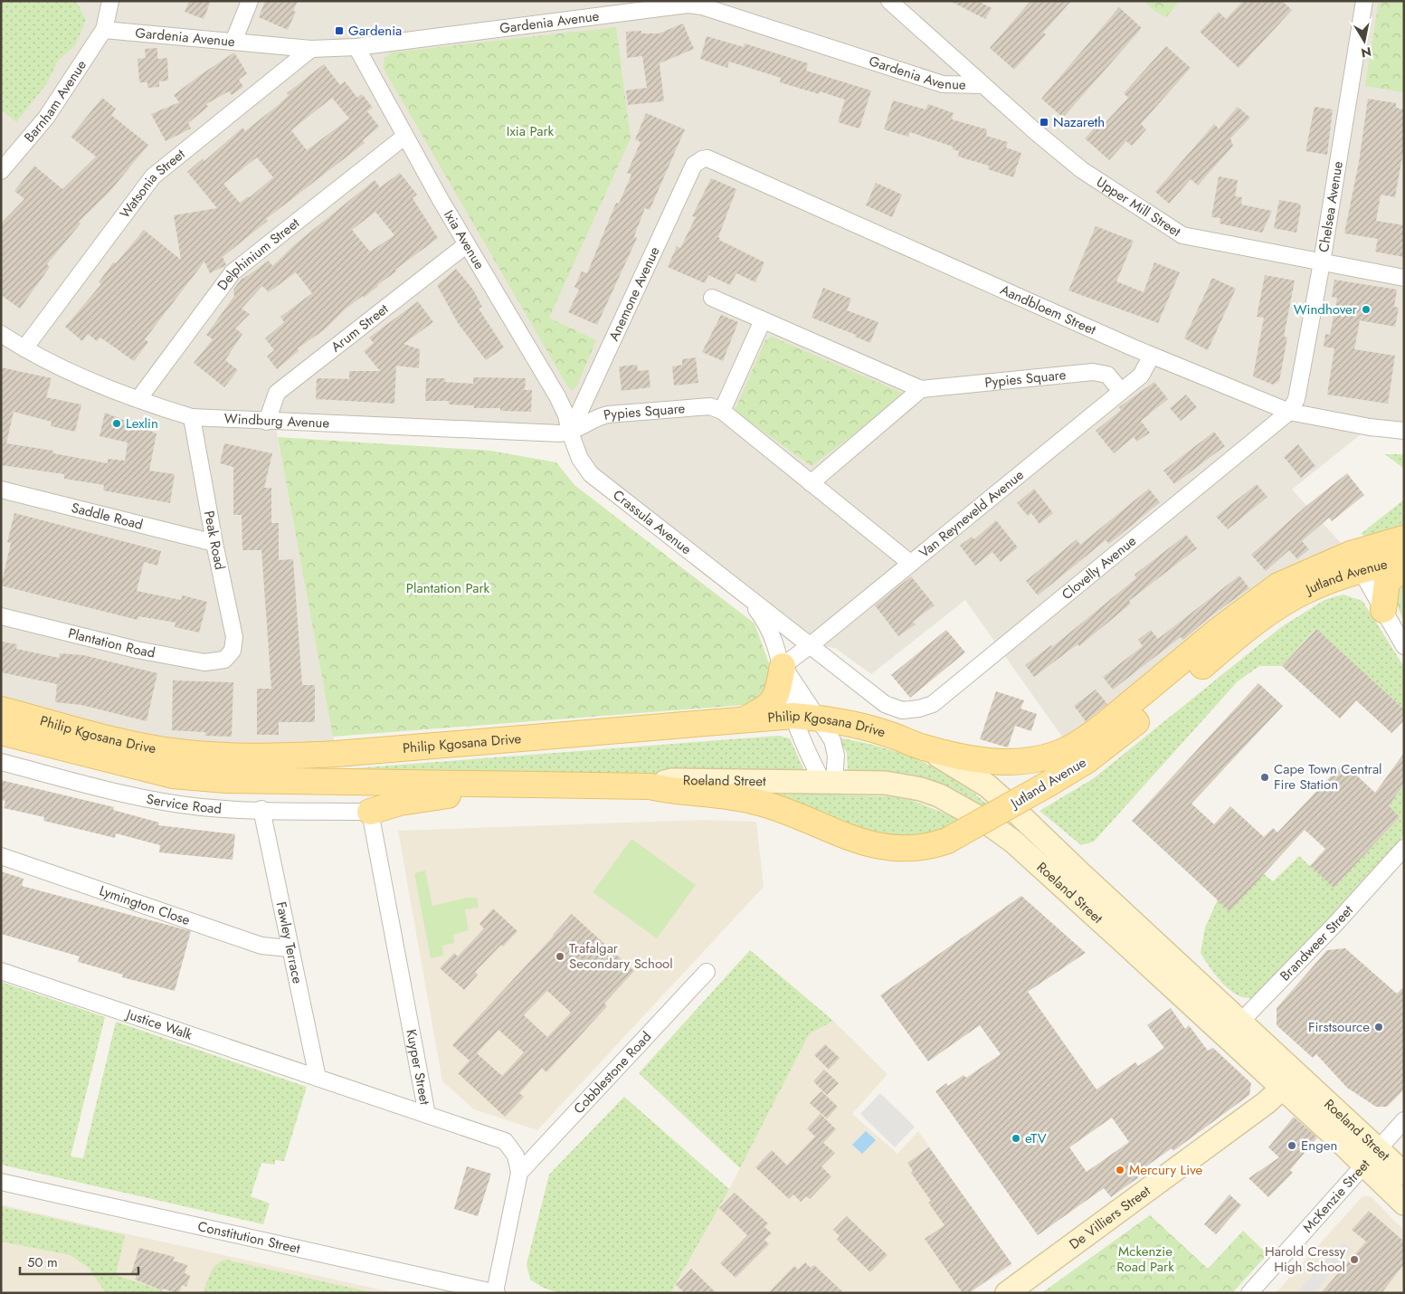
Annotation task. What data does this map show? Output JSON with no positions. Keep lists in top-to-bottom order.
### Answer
{
  "streets": {
    "main road": [
      "Jutland Avenue",
      "Philip Kgosana Drive",
      "Roeland Street",
      "De Villiers Street"
    ],
    "street": [
      "Gardenia Avenue",
      "Barnham Avenue",
      "Watsonia Street",
      "Upper Mill Street",
      "Chelsea Avenue",
      "Ixia Avenue",
      "Delphinium Street",
      "Anemone Avenue",
      "Aandbloem Street",
      "Arum Street",
      "Pypies Square",
      "Windburg Avenue",
      "Van Reyneveld Avenue",
      "Saddle Road",
      "Crassula Avenue",
      "Peak Road",
      "Clovelly Avenue",
      "Plantation Road",
      "Service Road",
      "Lymington Close",
      "Brandweer Street",
      "Fawley Terrace",
      "Justice Walk",
      "Kuyper Street",
      "Cobblestone Road",
      "McKenzie Street",
      "Constitution Street"
    ]
  },
  "crossings": [
    ["Gardenia Avenue", "Barnham Avenue"],
    ["Gardenia Avenue", "Watsonia Street"],
    ["Gardenia Avenue", "Upper Mill Street"],
    ["Gardenia Avenue", "Ixia Avenue"],
    ["Watsonia Street", "Windburg Avenue"],
    ["Upper Mill Street", "Chelsea Avenue"],
    ["Chelsea Avenue", "Aandbloem Street"],
    ["Chelsea Avenue", "Clovelly Avenue"],
    ["Ixia Avenue", "Delphinium Street"],
    ["Ixia Avenue", "Anemone Avenue"],
    ["Ixia Avenue", "Arum Street"],
    ["Ixia Avenue", "Pypies Square"],
    ["Ixia Avenue", "Windburg Avenue"],
    ["Ixia Avenue", "Crassula Avenue"],
    ["Delphinium Street", "Windburg Avenue"],
    ["Anemone Avenue", "Aandbloem Street"],
    ["Anemone Avenue", "Pypies Square"],
    ["Anemone Avenue", "Windburg Avenue"],
    ["Anemone Avenue", "Crassula Avenue"],
    ["Aandbloem Street", "Van Reyneveld Avenue"],
    ["Aandbloem Street", "Clovelly Avenue"],
    ["Arum Street", "Windburg Avenue"],
    ["Pypies Square", "Windburg Avenue"],
    ["Pypies Square", "Van Reyneveld Avenue"],
    ["Pypies Square", "Crassula Avenue"],
    ["Windburg Avenue", "Crassula Avenue"],
    ["Windburg Avenue", "Peak Road"],
    ["Van Reyneveld Avenue", "Crassula Avenue"],
    ["Saddle Road", "Peak Road"],
    ["Crassula Avenue", "Clovelly Avenue"],
    ["Crassula Avenue", "Philip Kgosana Drive"],
    ["Crassula Avenue", "Roeland Street"],
    ["Peak Road", "Plantation Road"],
    ["Jutland Avenue", "Philip Kgosana Drive"],
    ["Jutland Avenue", "Roeland Street"],
    ["Philip Kgosana Drive", "Roeland Street"],
    ["Roeland Street", "Brandweer Street"],
    ["Roeland Street", "McKenzie Street"],
    ["Roeland Street", "De Villiers Street"],
    ["Service Road", "Fawley Terrace"],
    ["Service Road", "Kuyper Street"],
    ["Lymington Close", "Fawley Terrace"],
    ["Fawley Terrace", "Justice Walk"],
    ["Justice Walk", "Kuyper Street"],
    ["Kuyper Street", "Cobblestone Road"],
    ["Kuyper Street", "Constitution Street"]
  ],
  "parks": ["Ixia Park", "Plantation Park", "Mckenzie Road Park"],
  "places": {
    "transit": ["Gardenia", "Nazareth"],
    "other": [
      "Windhover",
      "Lexlin",
      "Cape Town Central Fire Station",
      "Trafalgar Secondary School",
      "Firstsource",
      "eTV",
      "Engen",
      "Mercury Live",
      "Harold Cressy High School"
    ]
  },
  "scale_bar": "50 m",
  "north": "bottom"
}
